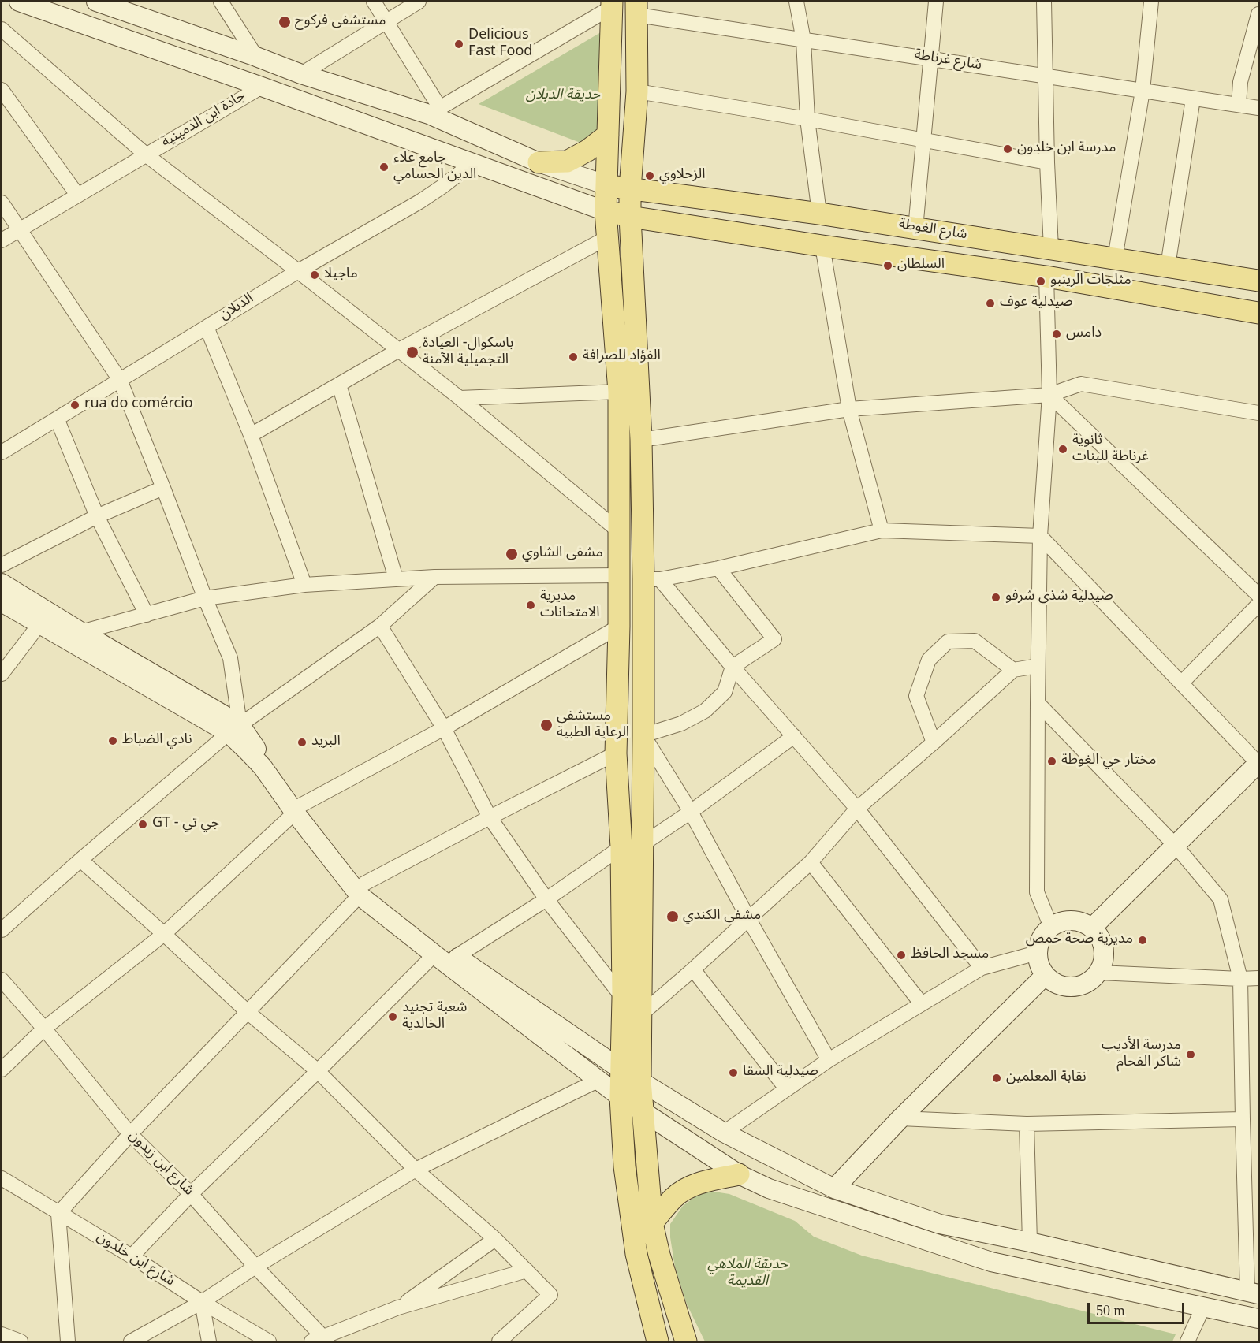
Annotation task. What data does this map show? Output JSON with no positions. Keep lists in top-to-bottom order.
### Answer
{
  "streets": {
    "main road": ["شارع الغوطة"],
    "street": [
      "شارع غرناطة",
      "جادة ابن الدمينية",
      "الدبلان",
      "شارع ابن زيدون",
      "شارع ابن خلدون"
    ]
  },
  "parks": ["حديقة الدبلان", "حديقة الملاهي القديمة"],
  "places": [
    "مستشفى فركوح",
    "Delicious Fast Food",
    "مدرسة ابن خلدون",
    "جامع علاء الدين الحسامي",
    "الزحلاوي",
    "السلطان",
    "ماجيلا",
    "مثلجات الرينبو",
    "صيدلية عوف",
    "دامس",
    "باسكوال- العيادة التجميلية الآمنة",
    "الفؤاد للصرافة",
    "rua do comércio",
    "ثانوية غرناطة للبنات",
    "مشفى الشاوي",
    "صيدلية شذى شرفو",
    "مديرية الامتحانات",
    "مستشفى الرعاية الطبية",
    "نادي الضباط",
    "البريد",
    "مختار حي الغوطة",
    "GT - جي تي",
    "مشفى الكندي",
    "مديرية صحة حمص",
    "مسجد الحافظ",
    "شعبة تجنيد الخالدية",
    "مدرسة الأديب شاكر الفحام",
    "صيدلية السقا",
    "نقابة المعلمين"
  ],
  "scale_bar": "50 m"
}
